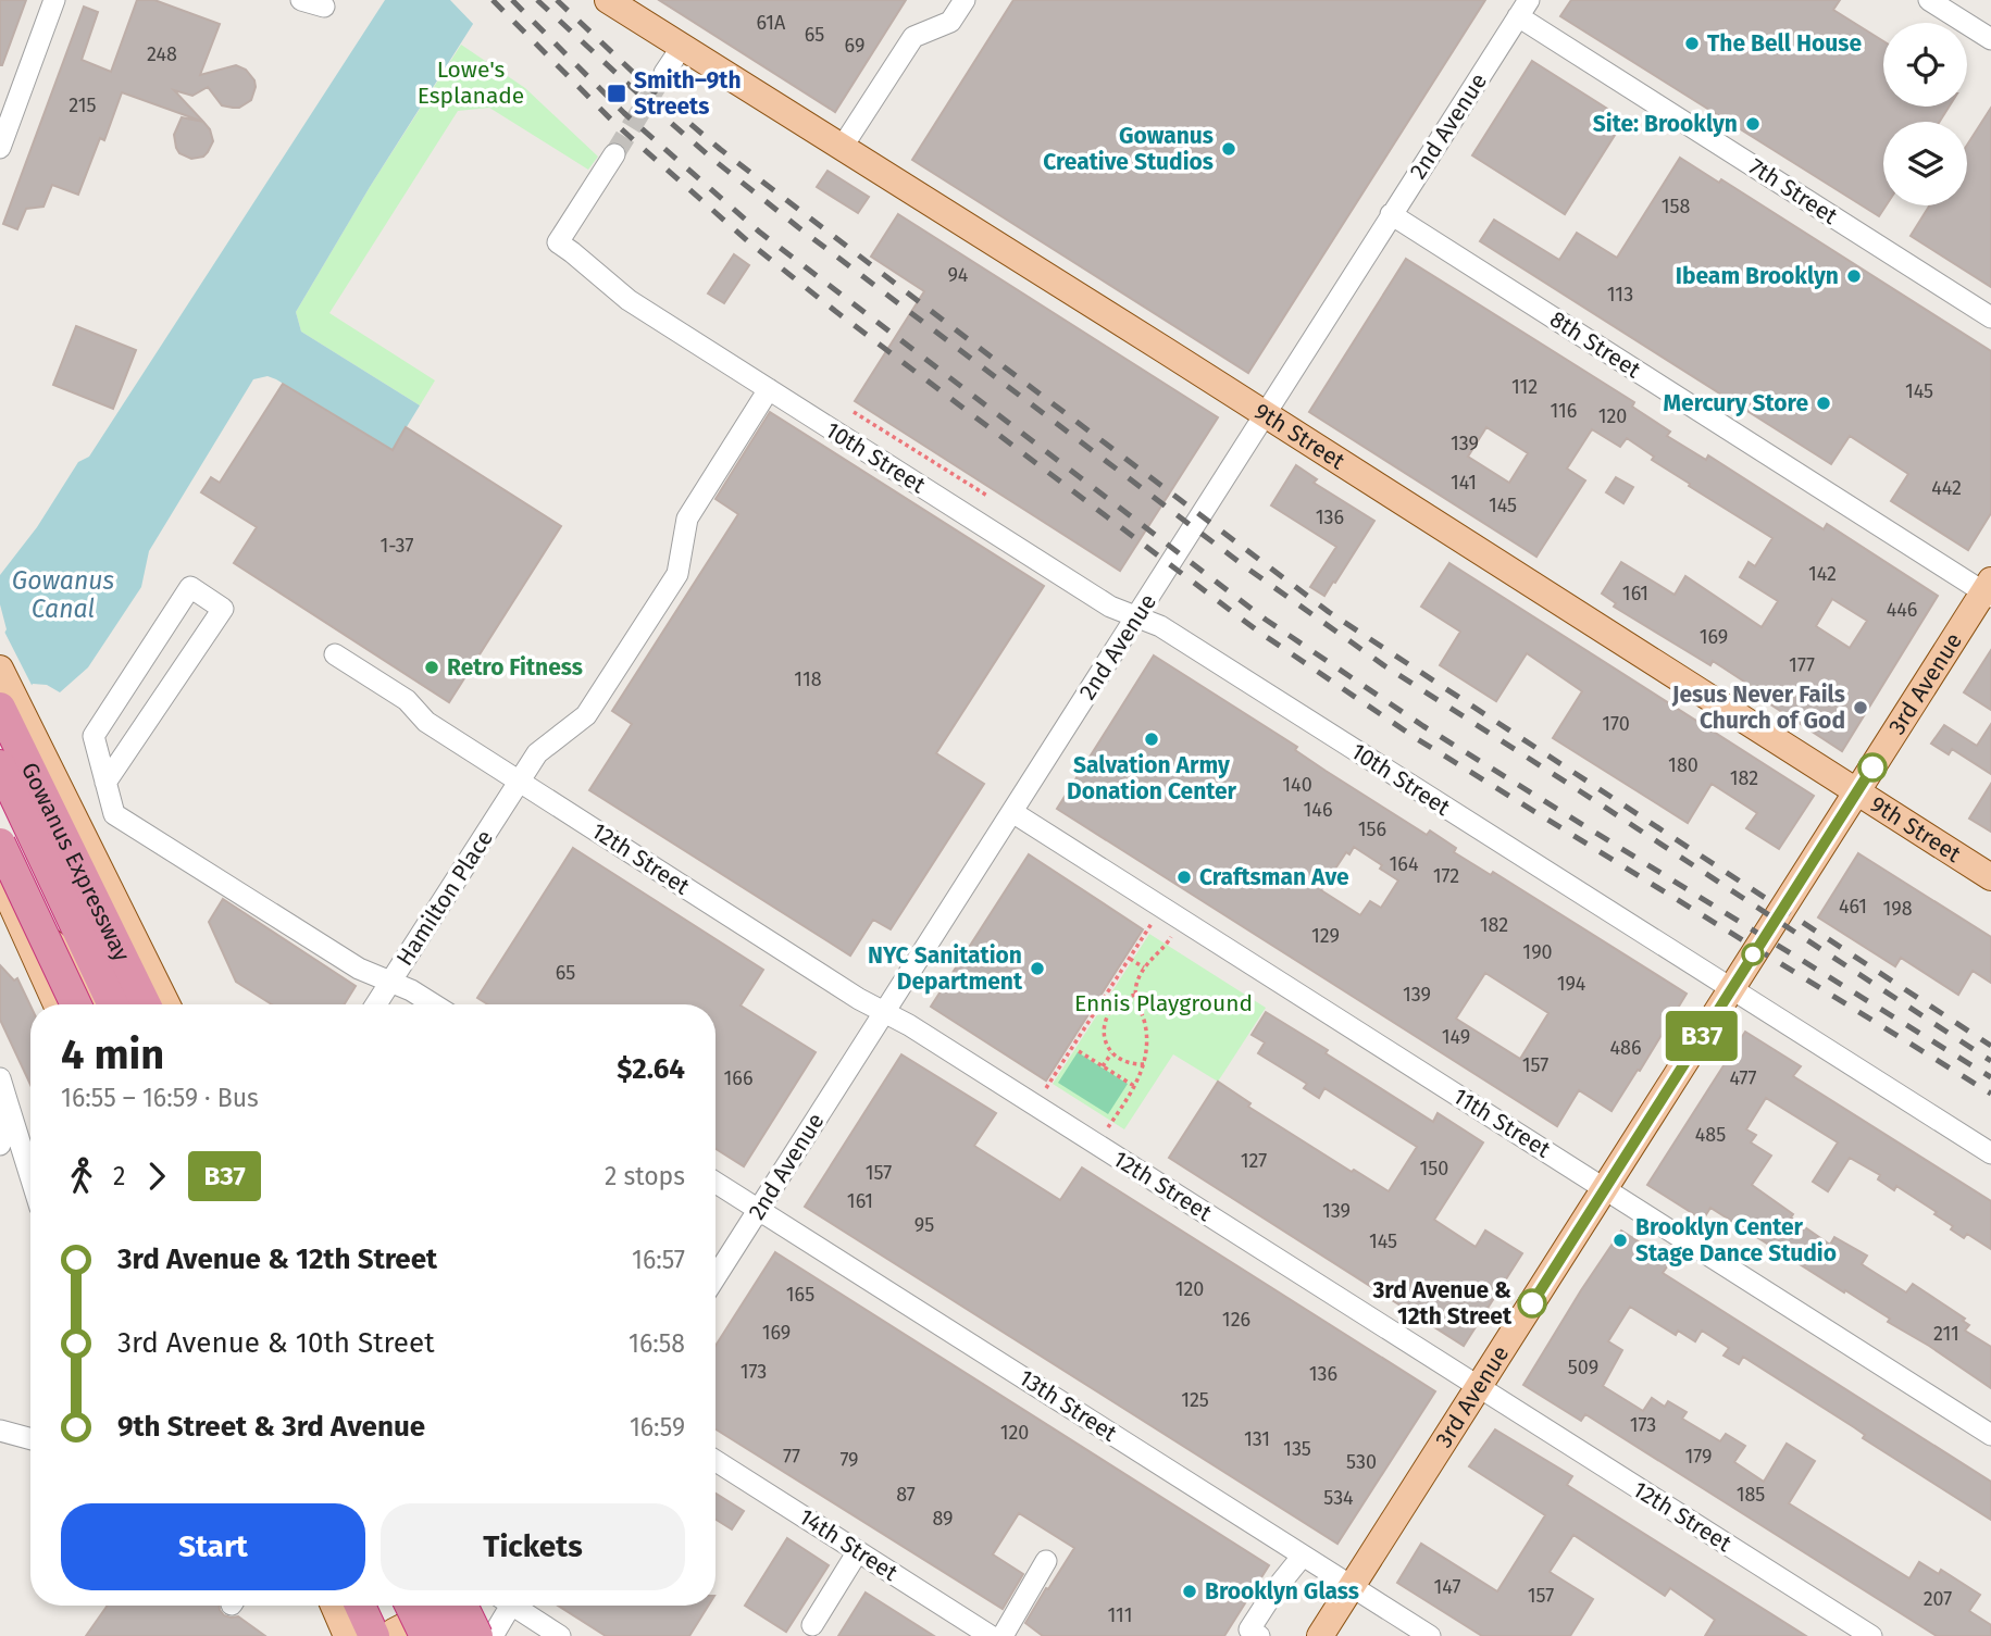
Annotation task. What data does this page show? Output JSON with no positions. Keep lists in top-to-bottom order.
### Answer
{
  "streets": {
    "highway": ["Gowanus Expressway"],
    "main road": ["9th Street", "3rd Avenue"],
    "street": [
      "2nd Avenue",
      "7th Street",
      "8th Street",
      "10th Street",
      "12th Street",
      "Hamilton Place",
      "11th Street",
      "13th Street",
      "14th Street"
    ]
  },
  "crossings": [
    ["2nd Avenue", "7th Street"],
    ["2nd Avenue", "8th Street"],
    ["2nd Avenue", "9th Street"],
    ["2nd Avenue", "10th Street"],
    ["2nd Avenue", "12th Street"],
    ["2nd Avenue", "11th Street"],
    ["2nd Avenue", "13th Street"],
    ["8th Street", "3rd Avenue"],
    ["9th Street", "3rd Avenue"],
    ["10th Street", "3rd Avenue"],
    ["10th Street", "Hamilton Place"],
    ["3rd Avenue", "12th Street"],
    ["3rd Avenue", "11th Street"],
    ["3rd Avenue", "13th Street"],
    ["12th Street", "Hamilton Place"]
  ],
  "water": ["Gowanus Canal"],
  "parks": ["Lowe's Esplanade", "Ennis Playground"],
  "places": {
    "other": [
      "The Bell House",
      "Site: Brooklyn",
      "Gowanus Creative Studios",
      "Ibeam Brooklyn",
      "Mercury Store",
      "Retro Fitness",
      "Jesus Never Fails Church of God",
      "Salvation Army Donation Center",
      "Craftsman Ave",
      "NYC Sanitation Department",
      "Brooklyn Center Stage Dance Studio",
      "3rd Avenue & 12th Street",
      "Brooklyn Glass"
    ],
    "transit": ["Smith–9th Streets"]
  },
  "lines": ["bus line B37"],
  "house_numbers": [
    "61A",
    "65",
    "69",
    "248",
    "215",
    "158",
    "94",
    "113",
    "112",
    "145",
    "116",
    "120",
    "139",
    "141",
    "442",
    "145",
    "136",
    "1-37",
    "142",
    "161",
    "446",
    "169",
    "177",
    "118",
    "170",
    "180",
    "182",
    "140",
    "146",
    "156",
    "164",
    "172",
    "461",
    "198",
    "182",
    "129",
    "190",
    "65",
    "194",
    "139",
    "149",
    "486",
    "157",
    "166",
    "477",
    "485",
    "127",
    "150",
    "157",
    "161",
    "139",
    "95",
    "145",
    "120",
    "165",
    "126",
    "169",
    "211",
    "509",
    "173",
    "136",
    "125",
    "173",
    "120",
    "131",
    "135",
    "77",
    "179",
    "79",
    "530",
    "87",
    "185",
    "534",
    "89",
    "147",
    "157",
    "207",
    "111"
  ],
  "page": {
    "on_map": "B37",
    "heading": ["4 min", "16:55 – 16:59 · Bus", "$2.64"],
    "legs": ["2", "B37", "2 stops"],
    "list": [
      {
        "name": "3rd Avenue & 12th Street",
        "value": "16:57"
      },
      {
        "name": "3rd Avenue & 10th Street",
        "value": "16:58"
      },
      {
        "name": "9th Street & 3rd Avenue",
        "value": "16:59"
      }
    ],
    "buttons": ["Start", "Tickets"]
  }
}
